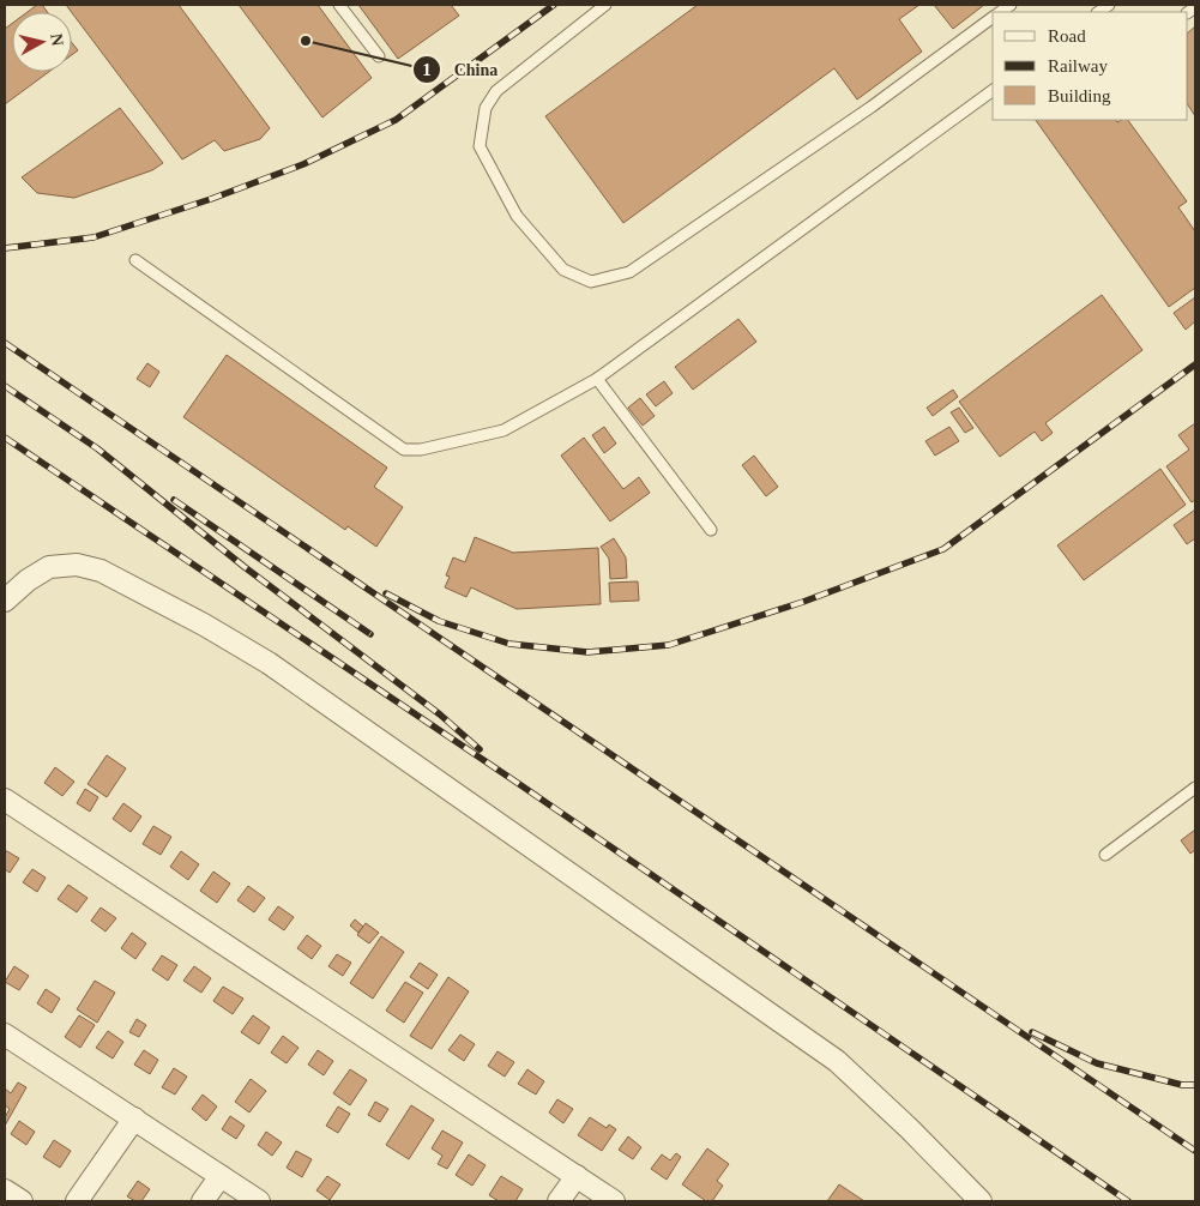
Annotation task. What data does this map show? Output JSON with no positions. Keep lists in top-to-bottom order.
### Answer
{
  "places": ["China"],
  "legend": ["Road", "Railway", "Building"],
  "north": "right"
}
